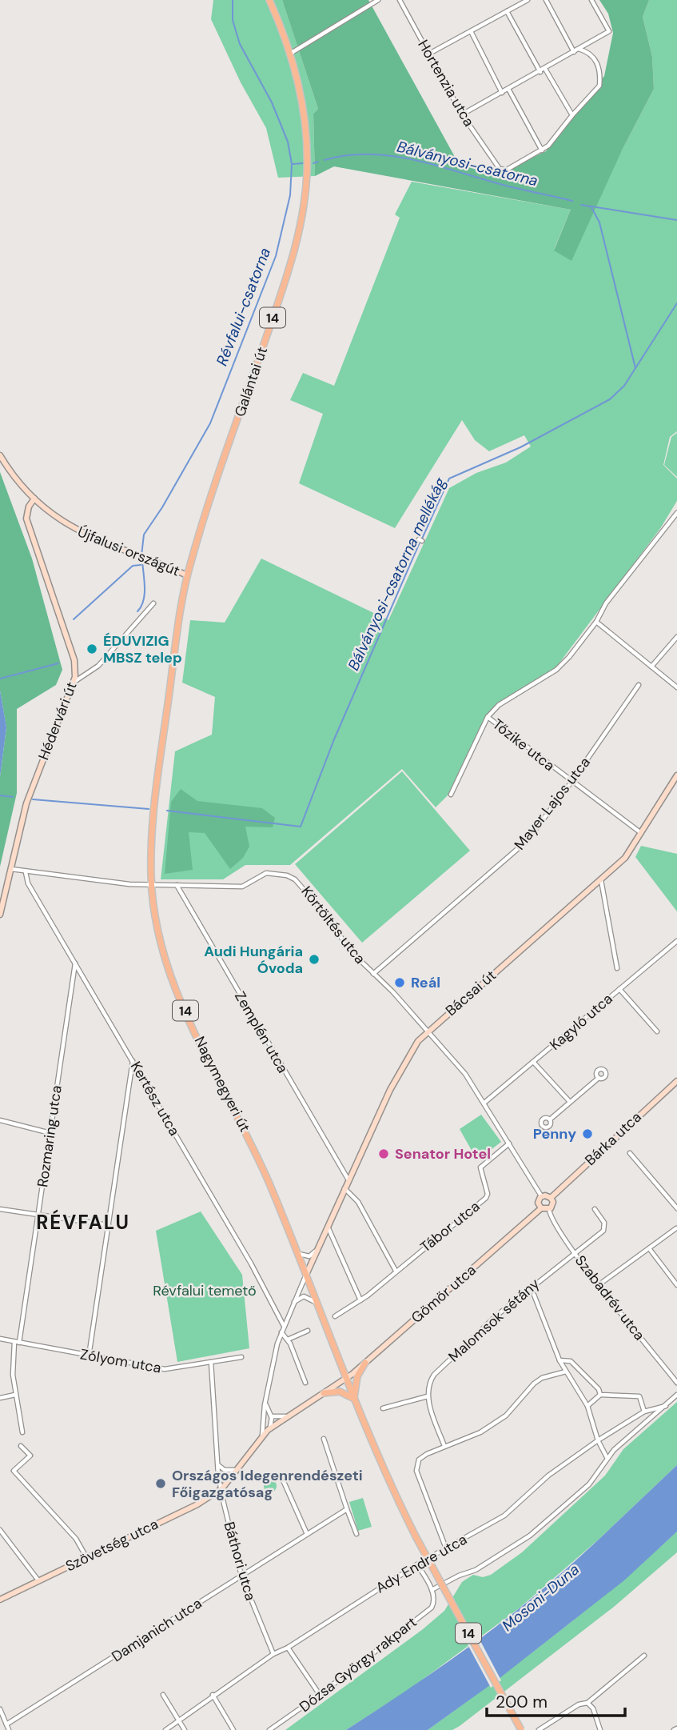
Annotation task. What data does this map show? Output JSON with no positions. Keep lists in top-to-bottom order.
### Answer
{
  "streets": {
    "main road": ["14", "Galántai út", "Nagymegyeri út"],
    "street": [
      "Hortenzia utca",
      "Újfalusi országút",
      "Hédervári út",
      "Tőzike utca",
      "Mayer Lajos utca",
      "Körtöltés utca",
      "Bácsai út",
      "Kagyló utca",
      "Zemplén utca",
      "Kertész utca",
      "Rozmaring utca",
      "Bárka utca",
      "Tábor utca",
      "Gömör utca",
      "Szabadrév utca",
      "Malomsok sétány",
      "Zólyom utca",
      "Szövetség utca",
      "Báthori utca",
      "Ady Endre utca",
      "Damjanich utca",
      "Dózsa György rakpart"
    ]
  },
  "crossings": [
    ["14", "Galántai út"],
    ["Galántai út", "Újfalusi országút"],
    ["Galántai út", "Nagymegyeri út"],
    ["Újfalusi országút", "Hédervári út"],
    ["Újfalusi országút", "Nagymegyeri út"],
    ["Tőzike utca", "Mayer Lajos utca"],
    ["Tőzike utca", "Bácsai út"],
    ["Mayer Lajos utca", "Körtöltés utca"],
    ["Körtöltés utca", "Bácsai út"],
    ["Körtöltés utca", "Zemplén utca"],
    ["Körtöltés utca", "Nagymegyeri út"],
    ["Bácsai út", "Zemplén utca"],
    ["Bácsai út", "Nagymegyeri út"],
    ["Bácsai út", "Kertész utca"],
    ["Bácsai út", "Gömör utca"],
    ["Nagymegyeri út", "Gömör utca"],
    ["Kertész utca", "Rozmaring utca"],
    ["Rozmaring utca", "Zólyom utca"],
    ["Bárka utca", "Gömör utca"],
    ["Bárka utca", "Szabadrév utca"],
    ["Gömör utca", "Szabadrév utca"],
    ["Szabadrév utca", "Malomsok sétány"],
    ["Zólyom utca", "Báthori utca"],
    ["Szövetség utca", "Báthori utca"],
    ["Báthori utca", "Ady Endre utca"],
    ["Báthori utca", "Damjanich utca"]
  ],
  "districts": ["RÉVFALU"],
  "water": [
    "Bálványosi-csatorna",
    "Révfalui-csatorna",
    "Bálványosi-csatorna mellékág",
    "Mosoni-Duna"
  ],
  "parks": ["Révfalui temető"],
  "places": [
    "ÉDUVIZIG MBSZ telep",
    "Audi Hungária Óvoda",
    "Reál",
    "Penny",
    "Senator Hotel",
    "Országos Idegenrendészeti Főigazgatósag"
  ],
  "scale_bar": "200 m"
}
